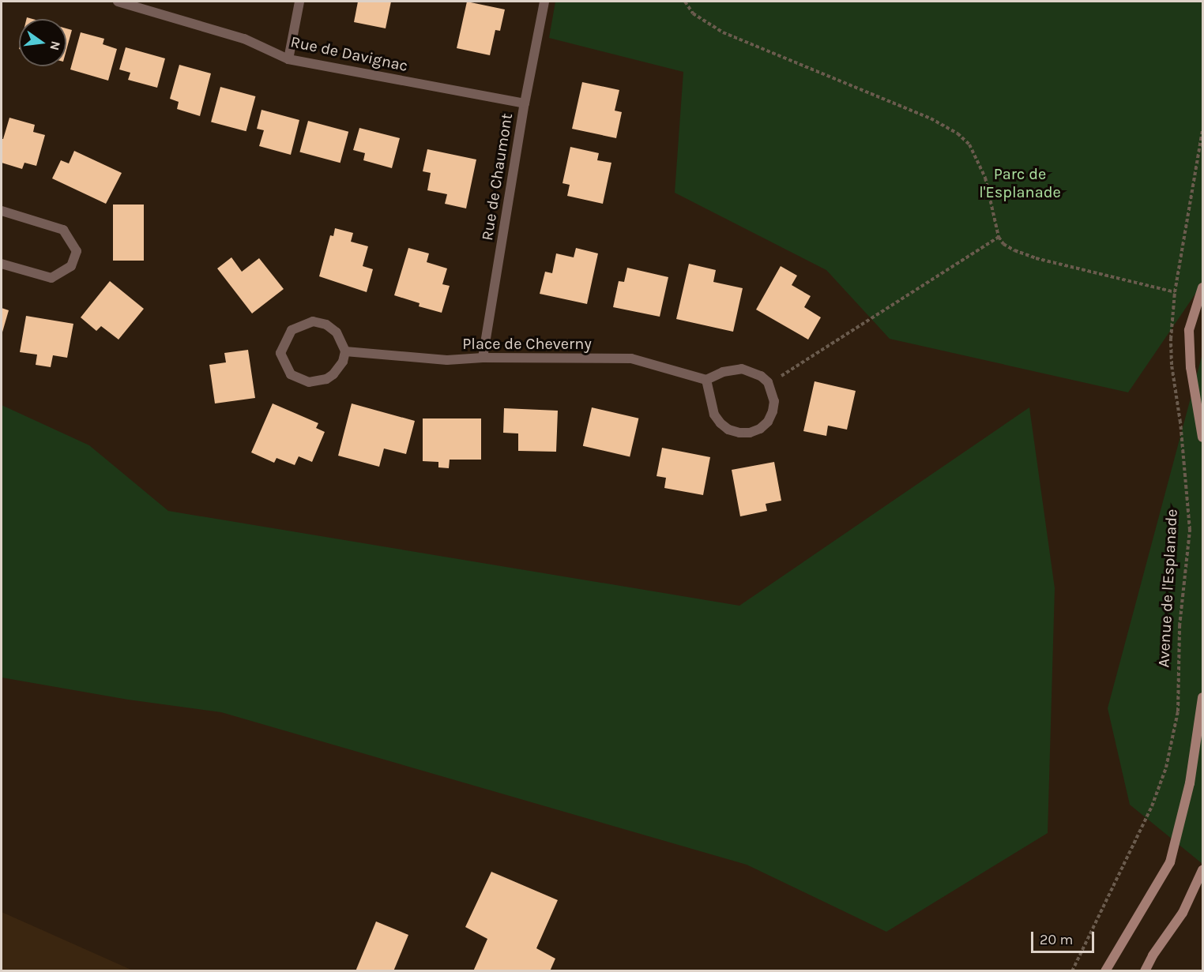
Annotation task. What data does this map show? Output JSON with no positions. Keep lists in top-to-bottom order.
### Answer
{
  "streets": {
    "street": ["Rue de Davignac", "Rue de Chaumont", "Place de Cheverny"],
    "path": ["Avenue de l'Esplanade"]
  },
  "crossings": [
    ["Rue de Davignac", "Rue de Chaumont"],
    ["Rue de Chaumont", "Place de Cheverny"]
  ],
  "parks": ["Parc de l'Esplanade"],
  "scale_bar": "20 m",
  "north": "right"
}
